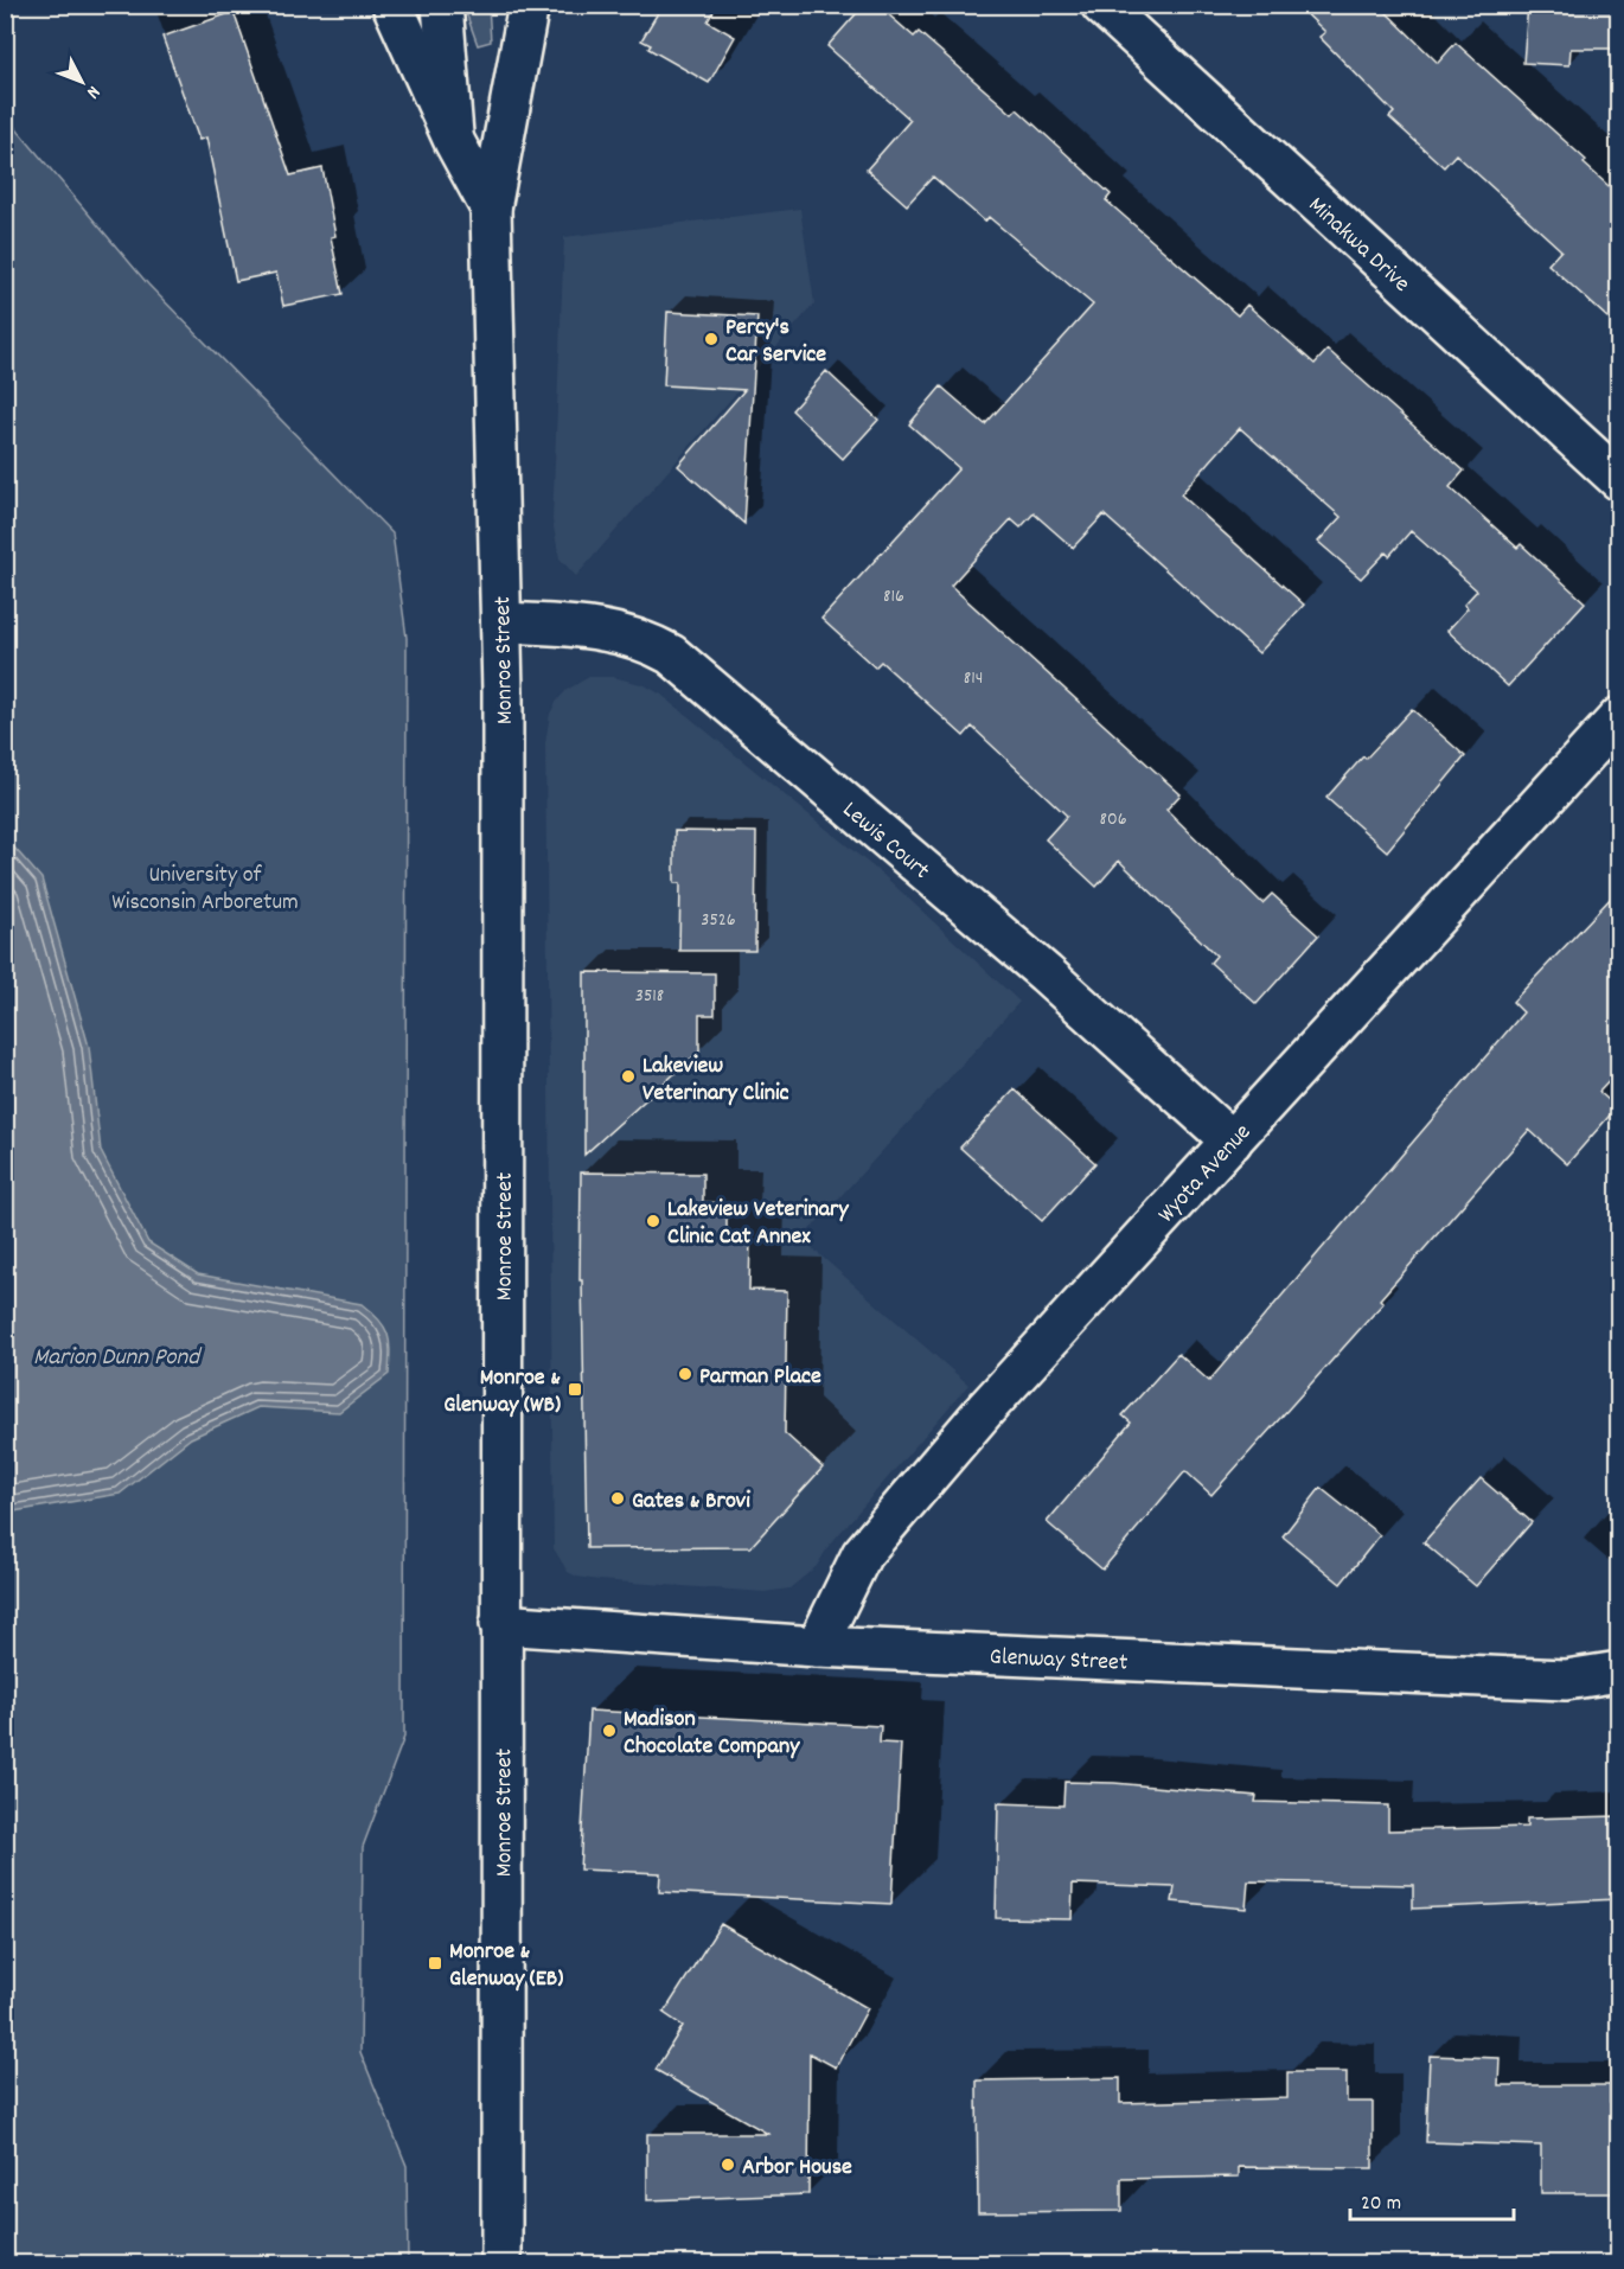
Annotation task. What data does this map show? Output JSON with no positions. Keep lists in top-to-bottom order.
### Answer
{
  "streets": {
    "street": [
      "Minakwa Drive",
      "Monroe Street",
      "Lewis Court",
      "Wyota Avenue",
      "Glenway Street"
    ]
  },
  "crossings": [
    ["Monroe Street", "Lewis Court"],
    ["Monroe Street", "Glenway Street"],
    ["Lewis Court", "Wyota Avenue"],
    ["Wyota Avenue", "Glenway Street"]
  ],
  "water": ["Marion Dunn Pond"],
  "parks": ["University of Wisconsin Arboretum"],
  "places": {
    "other": [
      "Percy's Car Service",
      "Lakeview Veterinary Clinic",
      "Lakeview Veterinary Clinic Cat Annex",
      "Parman Place",
      "Gates & Brovi",
      "Madison Chocolate Company",
      "Arbor House"
    ],
    "transit": ["Monroe & Glenway (WB)", "Monroe & Glenway (EB)"]
  },
  "house_numbers": [
    "816",
    "814",
    "806",
    "3526",
    "3518"
  ],
  "scale_bar": "20 m",
  "north": "bottom right"
}
